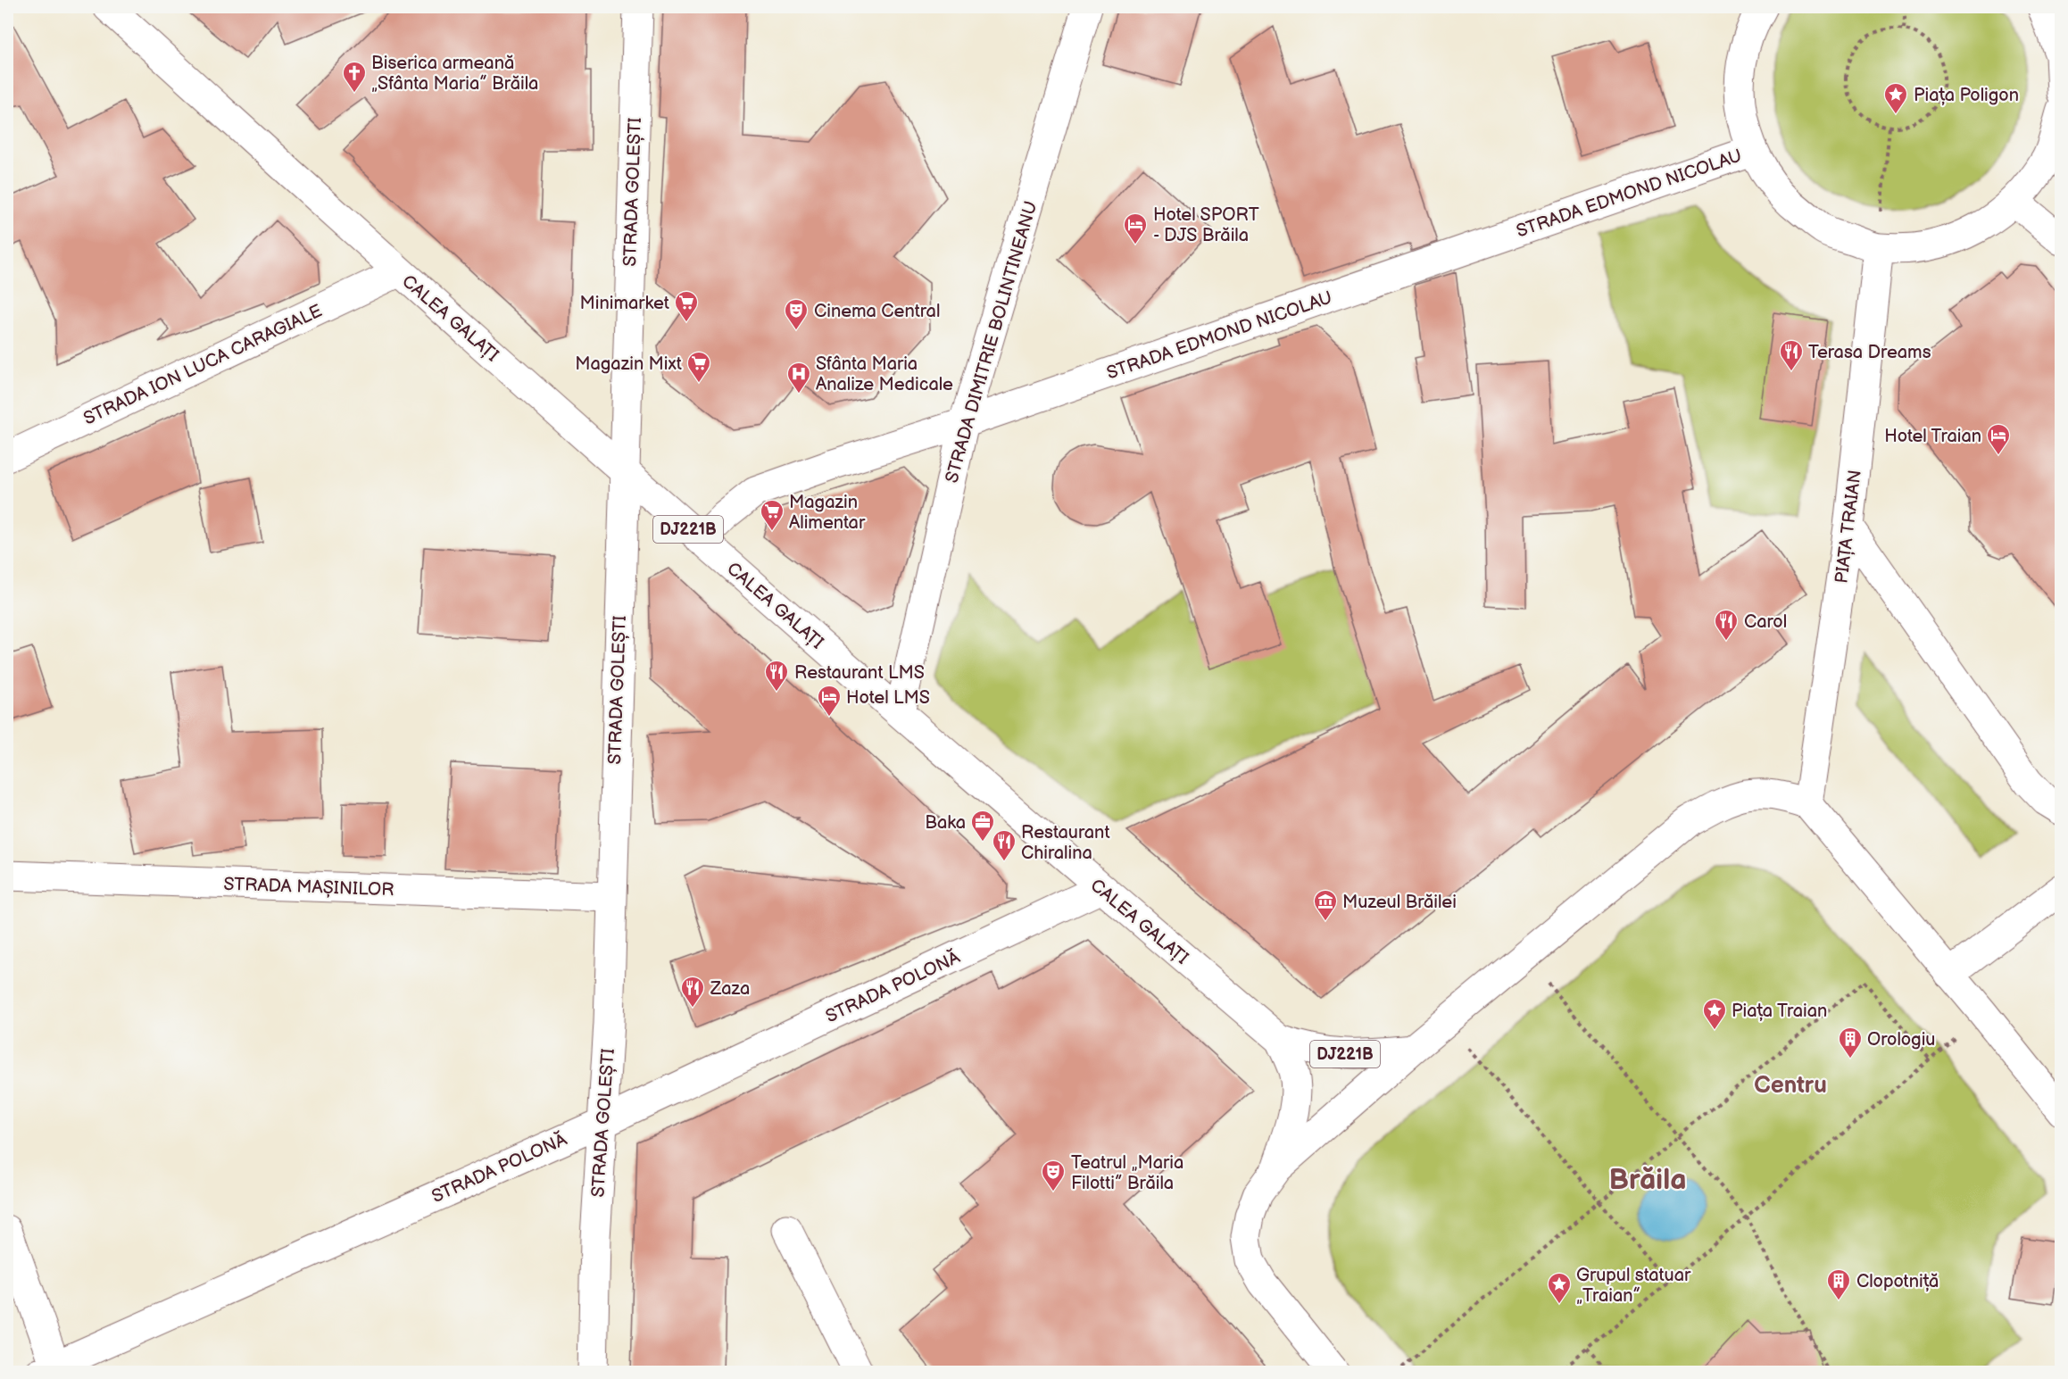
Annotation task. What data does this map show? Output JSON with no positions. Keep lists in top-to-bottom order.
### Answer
{
  "streets": {
    "street": [
      "STRADA GOLEȘTI",
      "STRADA EDMOND NICOLAU",
      "CALEA GALAȚI",
      "STRADA DIMITRIE BOLINTINEANU",
      "STRADA ION LUCA CARAGIALE",
      "PIAȚA TRAIAN",
      "DJ221B",
      "STRADA MAȘINILOR",
      "STRADA POLONĂ"
    ]
  },
  "crossings": [
    ["STRADA GOLEȘTI", "CALEA GALAȚI"],
    ["STRADA GOLEȘTI", "STRADA MAȘINILOR"],
    ["STRADA GOLEȘTI", "STRADA POLONĂ"],
    ["STRADA EDMOND NICOLAU", "CALEA GALAȚI"],
    ["STRADA EDMOND NICOLAU", "STRADA DIMITRIE BOLINTINEANU"],
    ["CALEA GALAȚI", "STRADA DIMITRIE BOLINTINEANU"],
    ["CALEA GALAȚI", "STRADA ION LUCA CARAGIALE"],
    ["CALEA GALAȚI", "STRADA POLONĂ"]
  ],
  "districts": ["Centru", "Brăila"],
  "places": {
    "church": ["Biserica armeană „Sfânta Maria” Brăila"],
    "place": ["Piața Poligon", "Piața Traian", "Grupul statuar „Traian”"],
    "hotel": ["Hotel SPORT - DJS Brăila", "Hotel Traian", "Hotel LMS"],
    "supermarket": ["Minimarket", "Magazin Mixt", "Magazin Alimentar"],
    "theatre": ["Cinema Central", "Teatrul „Maria Filotti” Brăila"],
    "restaurant": [
      "Terasa Dreams",
      "Carol",
      "Restaurant LMS",
      "Restaurant Chiralina",
      "Zaza"
    ],
    "hospital": ["Sfânta Maria Analize Medicale"],
    "office": ["Baka"],
    "museum": ["Muzeul Brăilei"],
    "building": ["Orologiu", "Clopotniță"]
  }
}
